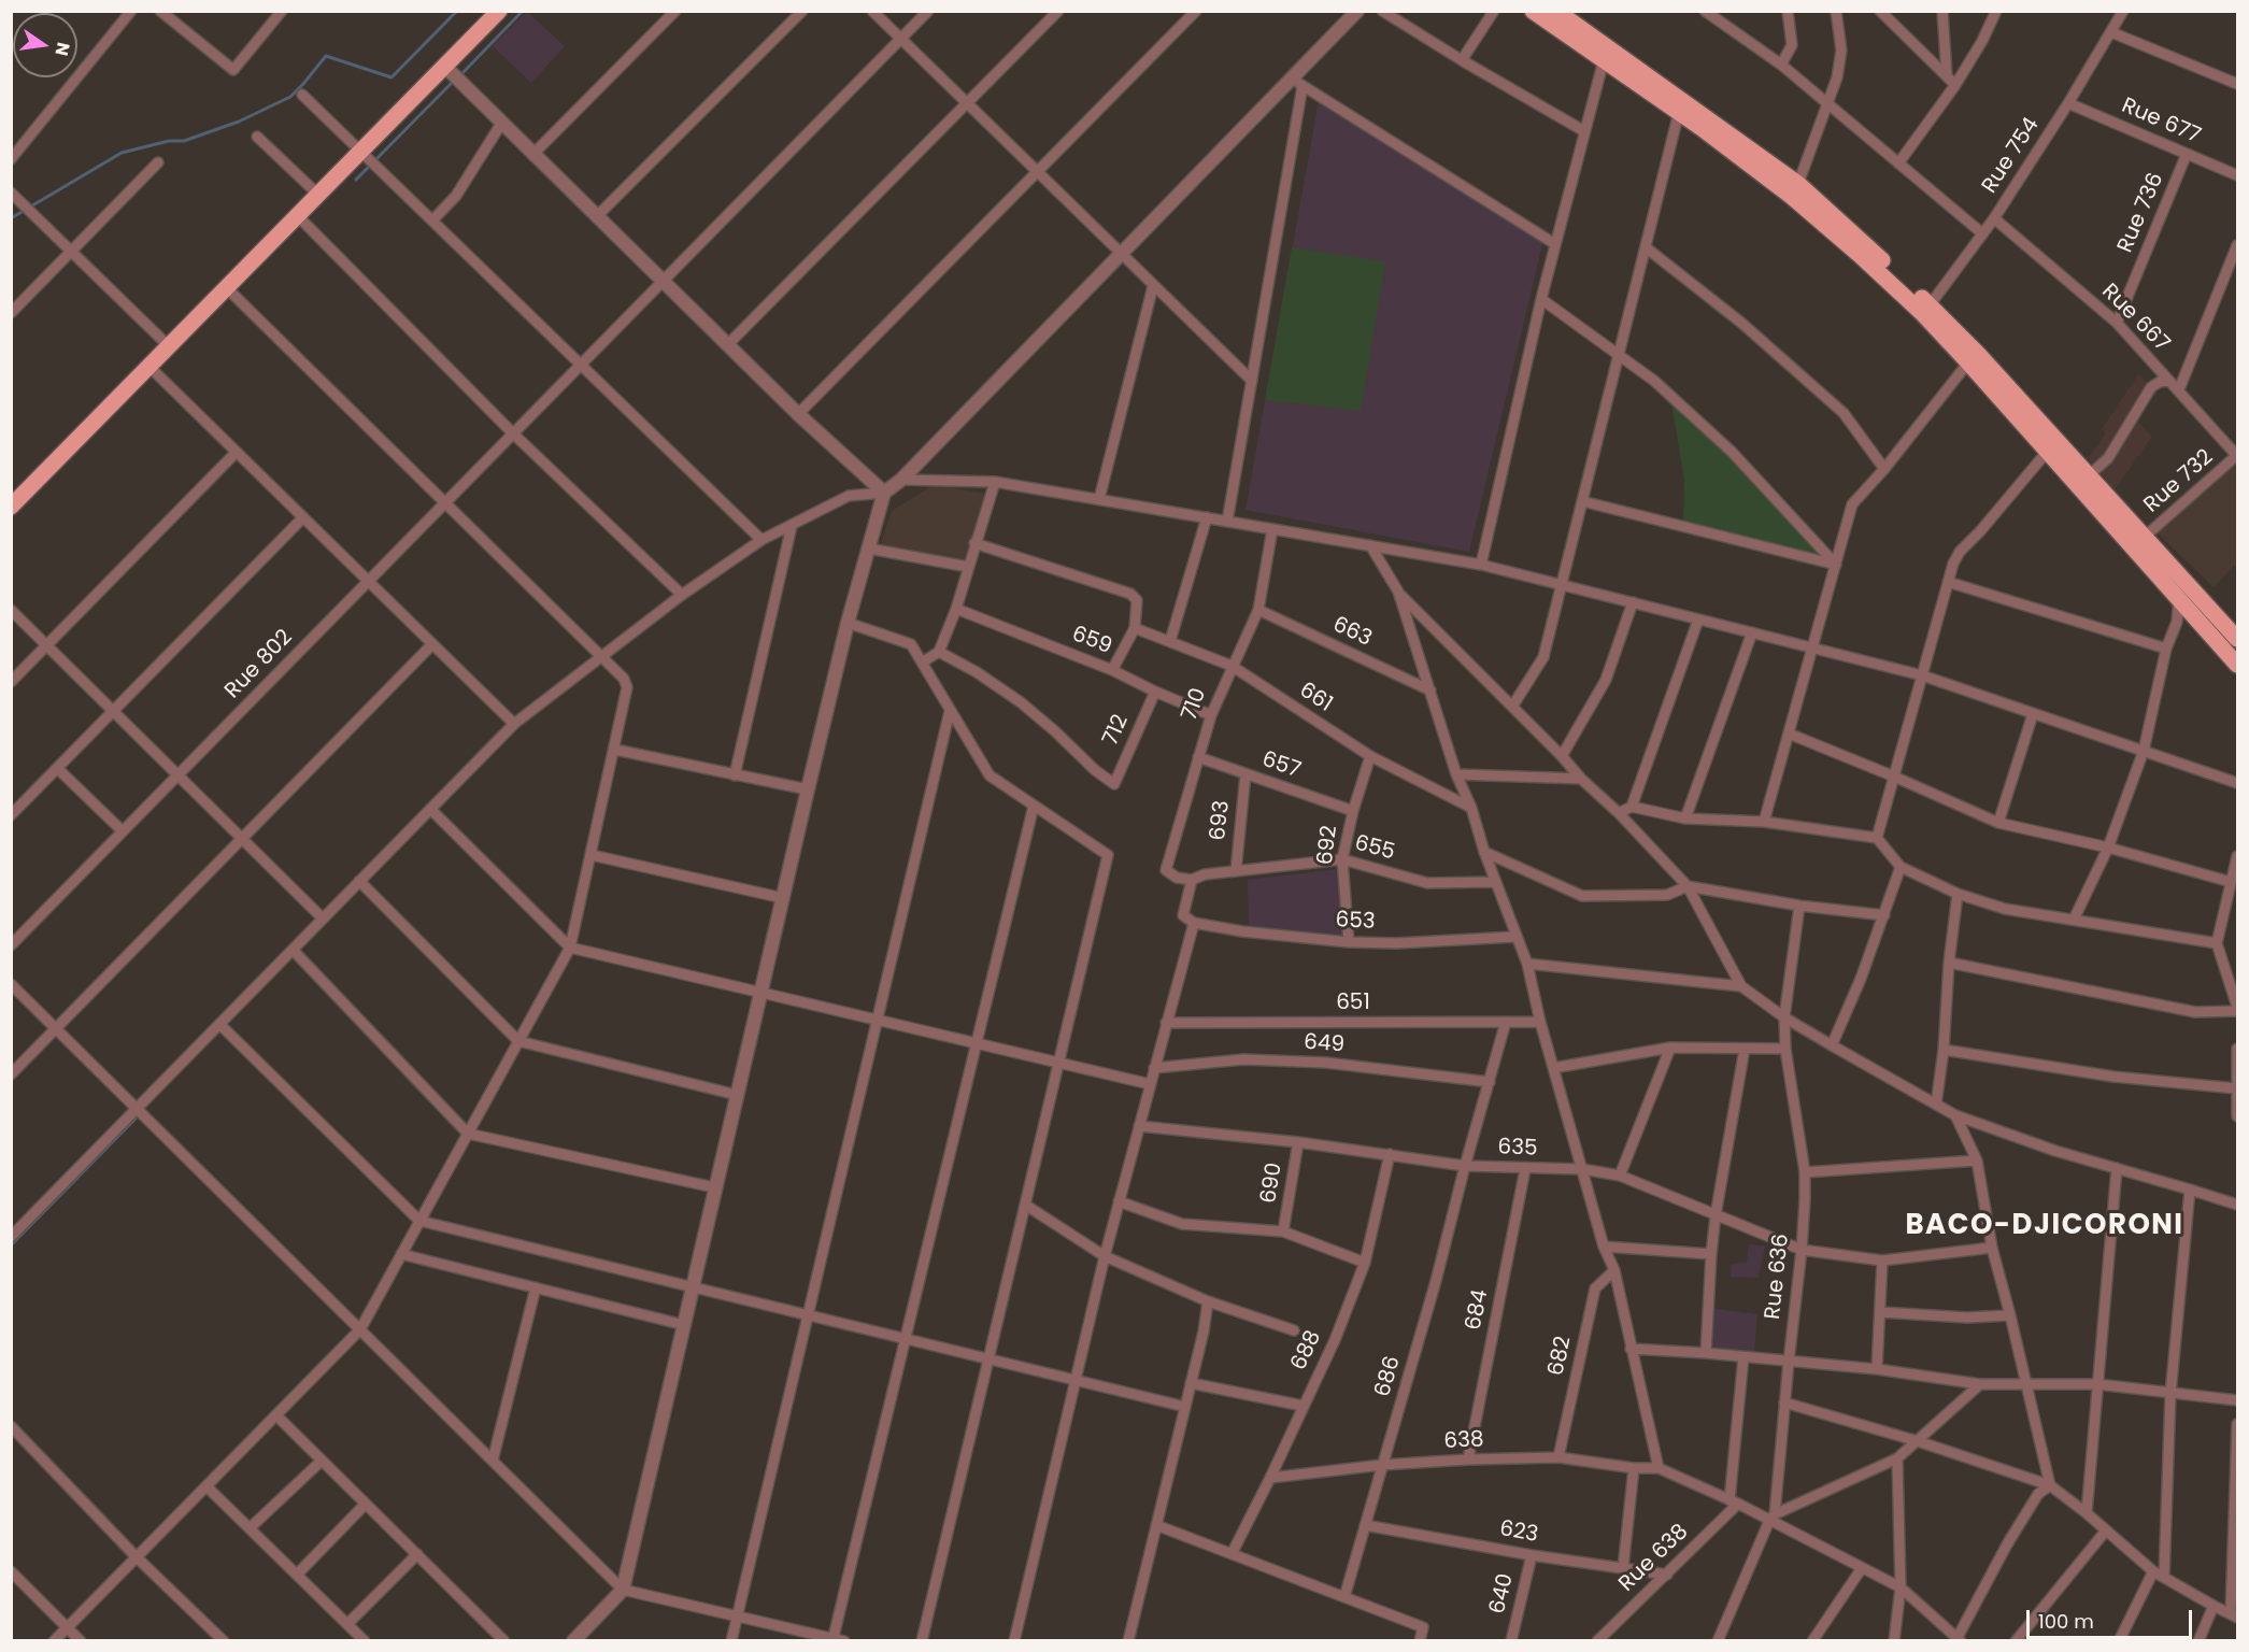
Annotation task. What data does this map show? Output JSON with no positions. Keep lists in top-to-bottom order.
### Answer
{
  "streets": {
    "street": [
      "Rue 677",
      "Rue 754",
      "Rue 736",
      "Rue 667",
      "Rue 732",
      "663",
      "659",
      "Rue 802",
      "661",
      "710",
      "712",
      "657",
      "693",
      "692",
      "655",
      "653",
      "651",
      "649",
      "635",
      "690",
      "Rue 636",
      "684",
      "688",
      "682",
      "686",
      "638",
      "623",
      "Rue 638",
      "640"
    ]
  },
  "crossings": [
    ["Rue 677", "Rue 754"],
    ["Rue 677", "Rue 736"],
    ["Rue 754", "Rue 667"],
    ["Rue 736", "Rue 667"],
    ["Rue 667", "Rue 732"],
    ["663", "710"],
    ["659", "710"],
    ["659", "712"],
    ["661", "710"],
    ["661", "692"],
    ["710", "657"],
    ["710", "655"],
    ["657", "693"],
    ["657", "692"],
    ["693", "655"],
    ["692", "655"],
    ["692", "653"],
    ["651", "686"],
    ["649", "686"],
    ["635", "690"],
    ["635", "Rue 636"],
    ["635", "684"],
    ["635", "688"],
    ["635", "686"],
    ["684", "638"],
    ["688", "638"],
    ["682", "638"],
    ["686", "638"],
    ["686", "623"],
    ["623", "Rue 638"],
    ["623", "640"]
  ],
  "districts": ["BACO-DJICORONI"],
  "scale_bar": "100 m",
  "north": "right"
}
